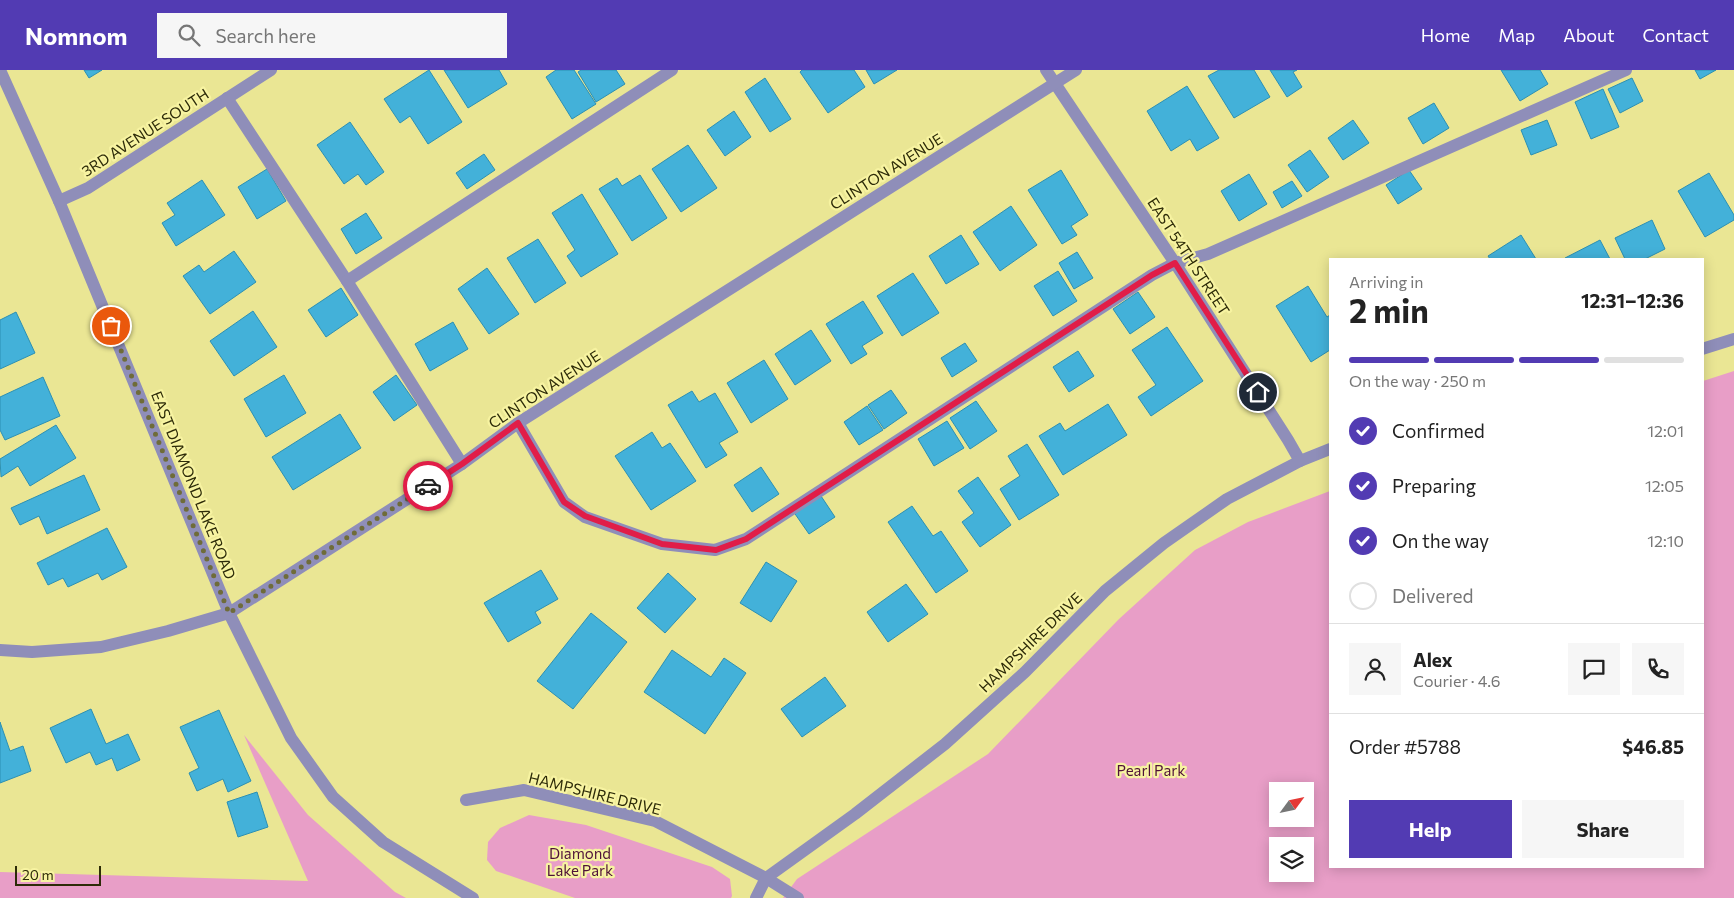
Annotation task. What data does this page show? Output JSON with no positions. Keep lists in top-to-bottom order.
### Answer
{
  "streets": {
    "street": [
      "3RD AVENUE SOUTH",
      "CLINTON AVENUE",
      "EAST 54TH STREET",
      "EAST DIAMOND LAKE ROAD",
      "HAMPSHIRE DRIVE"
    ]
  },
  "crossings": [
    ["3RD AVENUE SOUTH", "EAST DIAMOND LAKE ROAD"],
    ["CLINTON AVENUE", "EAST 54TH STREET"],
    ["CLINTON AVENUE", "EAST DIAMOND LAKE ROAD"],
    ["EAST 54TH STREET", "HAMPSHIRE DRIVE"]
  ],
  "parks": ["Pearl Park", "Diamond Lake Park"],
  "scale_bar": "20 m",
  "north": "top right",
  "page": {
    "header": "Nomnom",
    "search": "Search here",
    "nav": [
      "Home",
      "Map",
      "About",
      "Contact"
    ],
    "heading": ["2 min", "Arriving in", "12:31–12:36"],
    "panel": [
      "Alex",
      "Courier · 4.6",
      "Order #5788",
      "$46.85"
    ],
    "bar": "On the way · 250 m",
    "list": [
      ["Confirmed", "12:01"],
      ["Preparing", "12:05"],
      ["On the way", "12:10"],
      "Delivered"
    ],
    "buttons": ["Help", "Share"],
    "scale": "20 m"
  }
}
